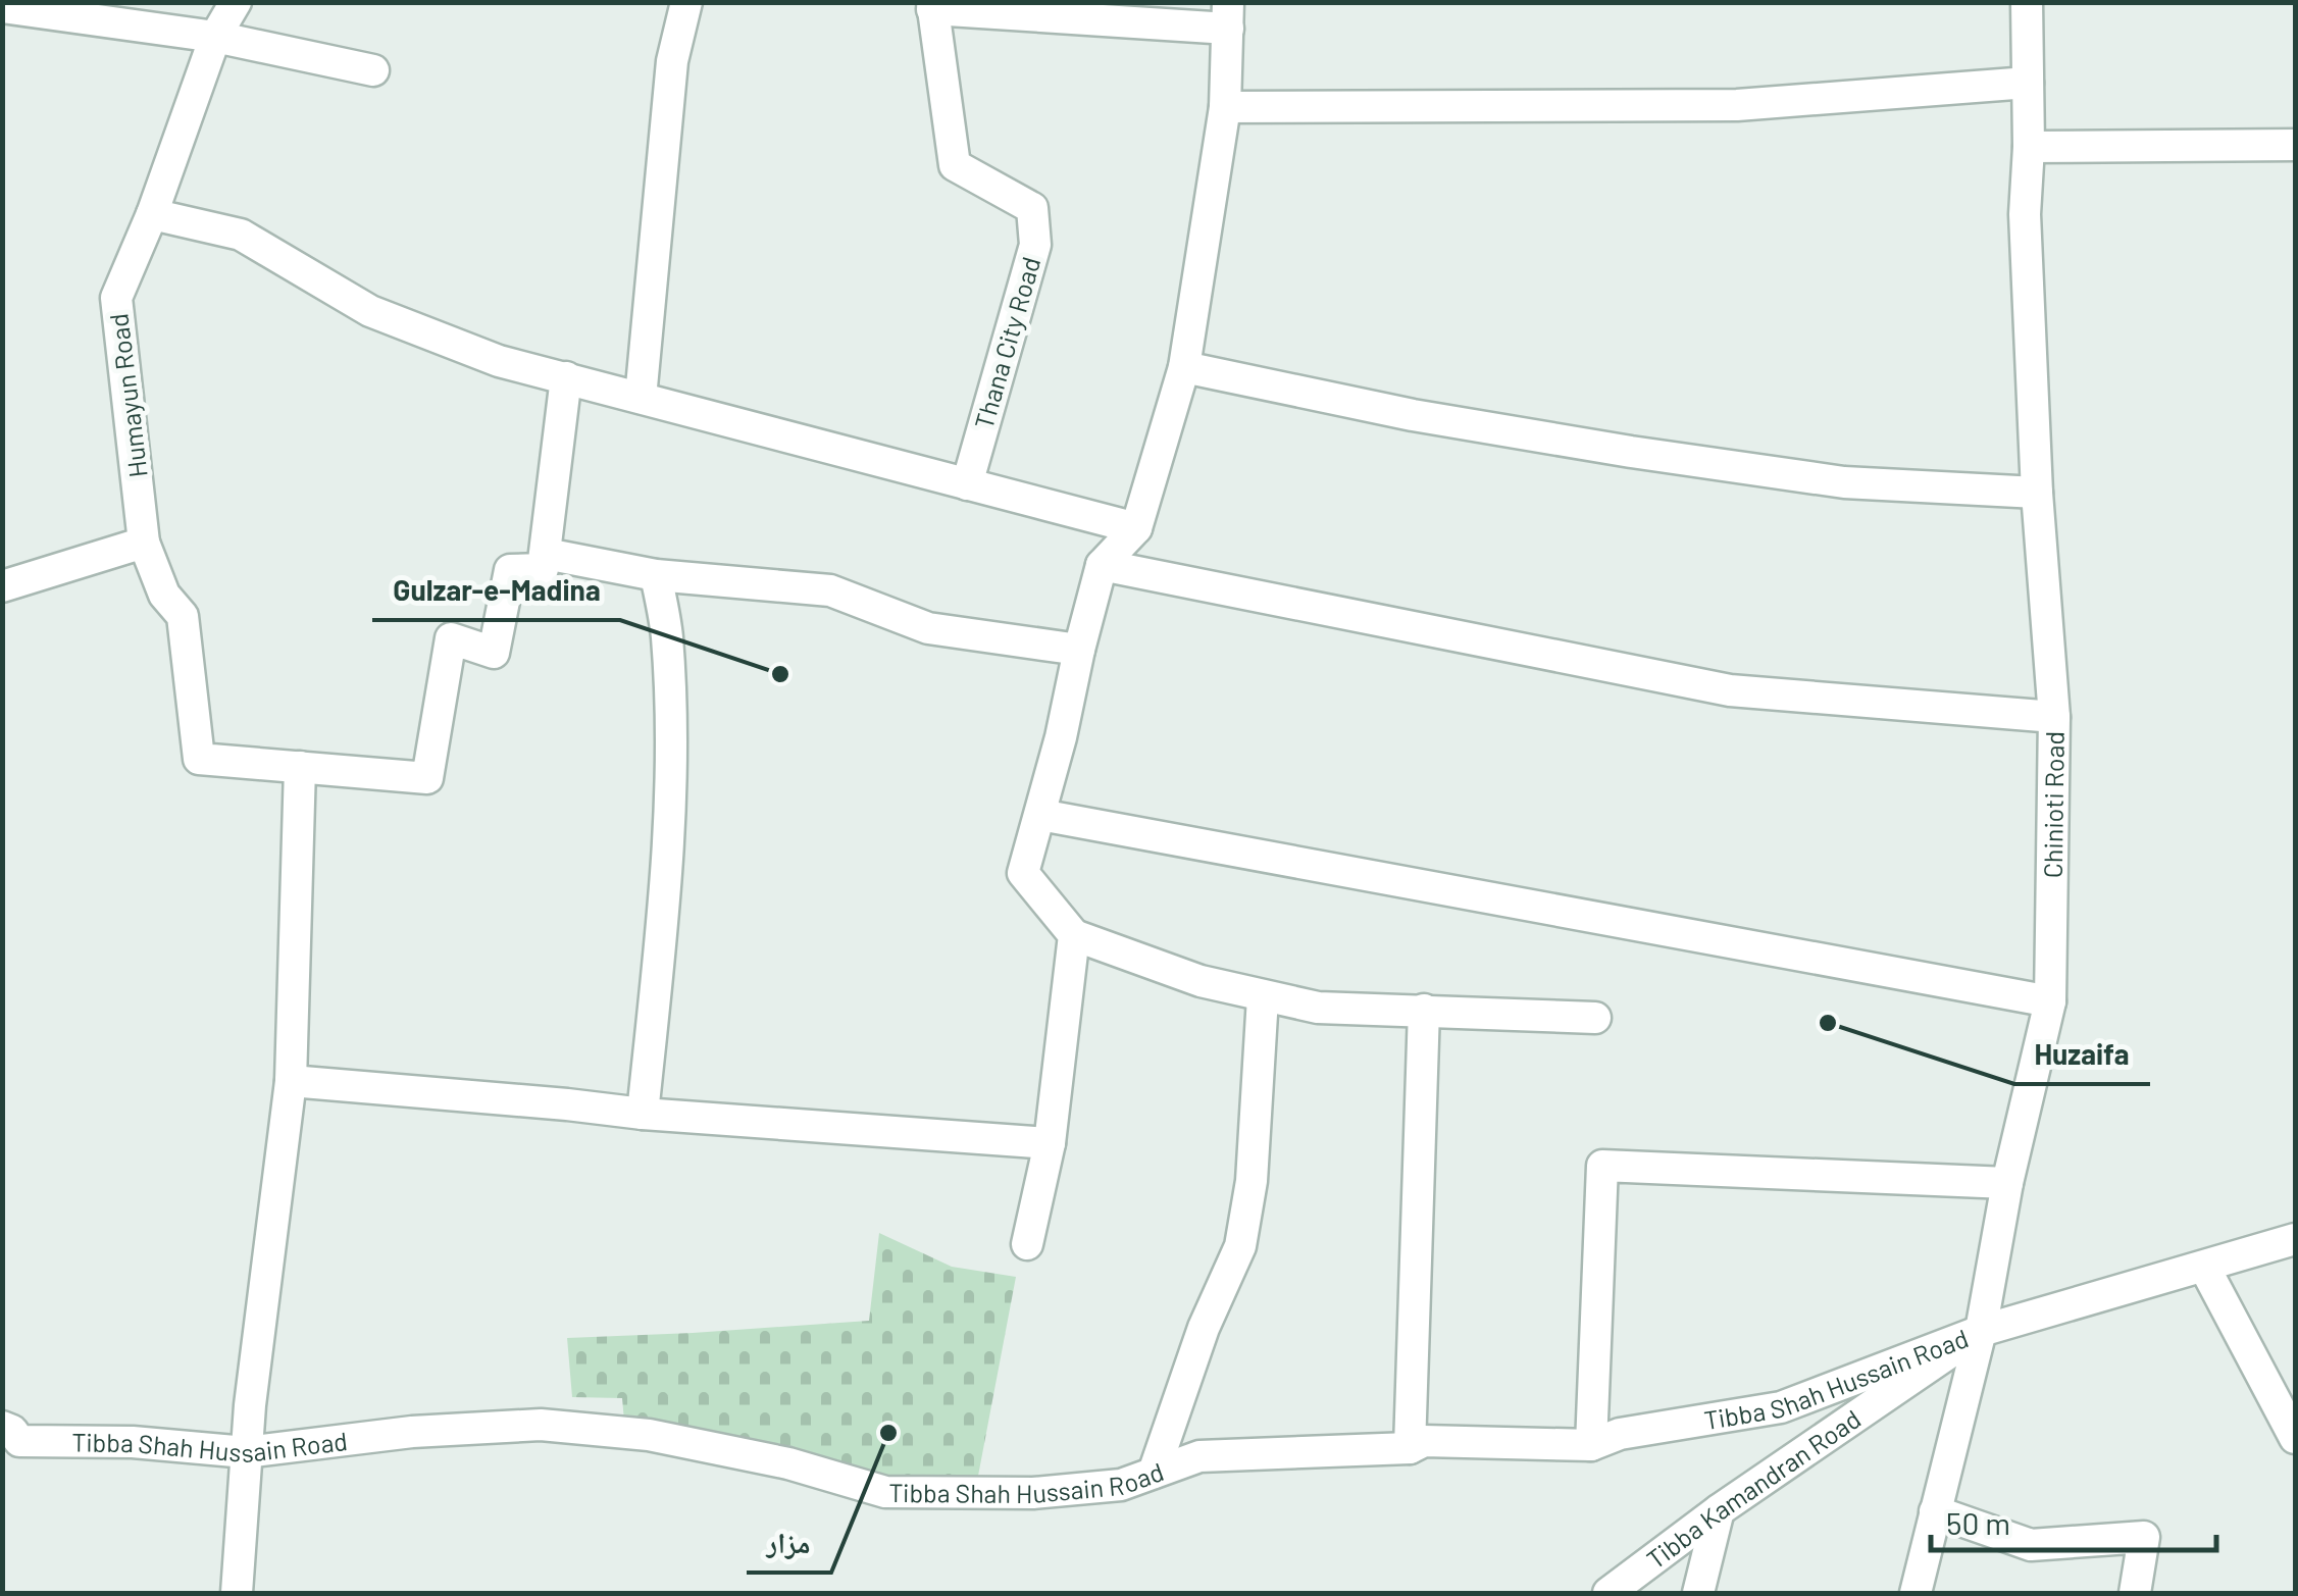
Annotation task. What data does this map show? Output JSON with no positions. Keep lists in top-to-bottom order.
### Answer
{
  "streets": {
    "street": [
      "Thana City Road",
      "Humayun Road",
      "Chinioti Road",
      "Tibba Shah Hussain Road",
      "Tibba Kamandran Road"
    ]
  },
  "crossings": [
    ["Chinioti Road", "Tibba Shah Hussain Road"],
    ["Chinioti Road", "Tibba Kamandran Road"],
    ["Tibba Shah Hussain Road", "Tibba Kamandran Road"]
  ],
  "places": ["Gulzar-e-Madina", "Huzaifa", "مزار"],
  "scale_bar": "50 m"
}
